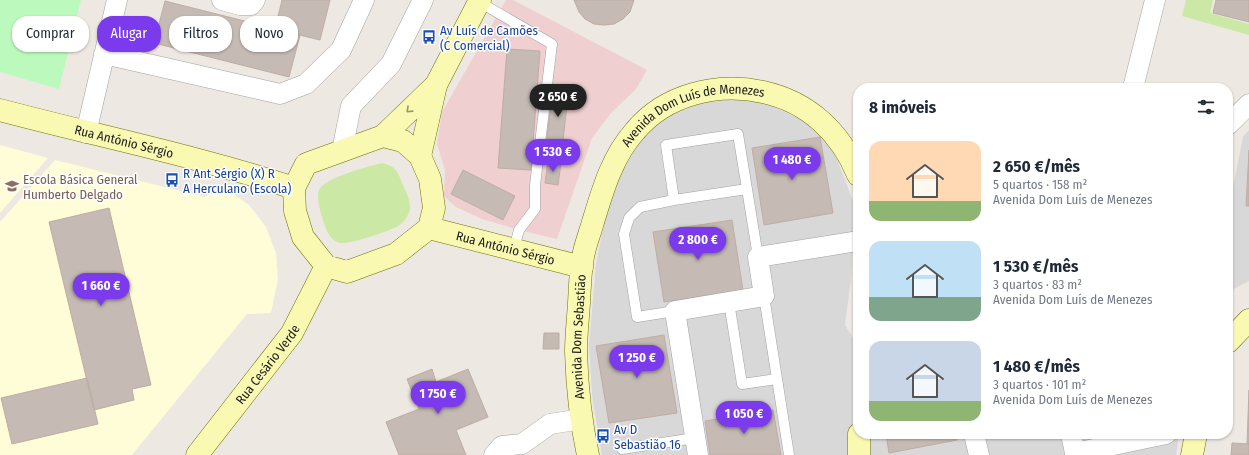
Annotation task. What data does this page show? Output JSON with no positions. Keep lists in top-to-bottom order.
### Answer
{
  "streets": {
    "street": [
      "Avenida Dom Luís de Menezes",
      "Rua António Sérgio",
      "Avenida Dom Sebastião",
      "Rua Cesário Verde"
    ]
  },
  "crossings": [
    ["Avenida Dom Luís de Menezes", "Rua António Sérgio"],
    ["Avenida Dom Luís de Menezes", "Avenida Dom Sebastião"],
    ["Rua António Sérgio", "Avenida Dom Sebastião"],
    ["Rua António Sérgio", "Rua Cesário Verde"]
  ],
  "places": {
    "bus stop": ["Av Luís de Camões (C Comercial)", "R Ant Sérgio (X) R A Herculano (Escola)", "Av D Sebastião 16"],
    "school or university": ["Escola Básica General Humberto Delgado"]
  },
  "page": {
    "chip": [
      "Comprar",
      "Alugar",
      "Filtros",
      "Novo"
    ],
    "heading": "8 imóveis",
    "price": [
      "2 650 €",
      "1 530 €",
      "1 480 €",
      "2 800 €",
      "1 660 €",
      "1 250 €",
      "1 750 €",
      "1 050 €"
    ],
    "list": [
      {
        "name": "2 650 €/mês",
        "note": "5 quartos · 158 m² · Avenida Dom Luís de Menezes"
      },
      {
        "name": "1 530 €/mês",
        "note": "3 quartos · 83 m² · Avenida Dom Luís de Menezes"
      },
      {
        "name": "1 480 €/mês",
        "note": "3 quartos · 101 m² · Avenida Dom Luís de Menezes"
      }
    ]
  }
}
